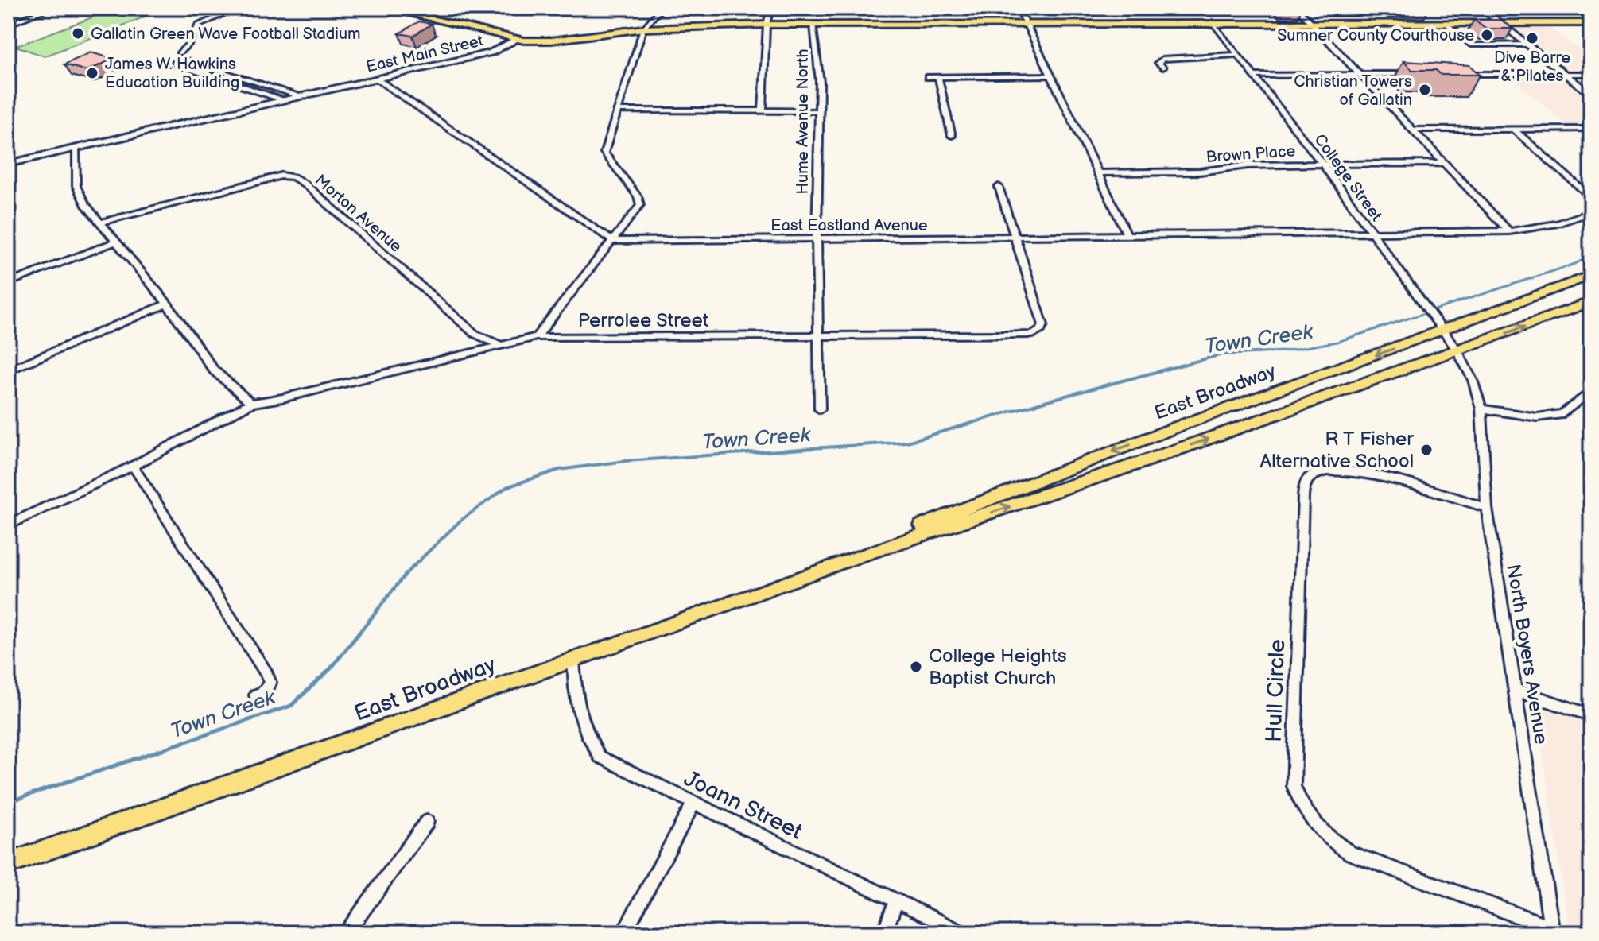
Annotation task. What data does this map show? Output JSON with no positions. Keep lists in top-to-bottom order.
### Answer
{
  "streets": {
    "main road": ["East Main Street", "East Broadway"],
    "street": [
      "Hume Avenue North",
      "Brown Place",
      "College Street",
      "Morton Avenue",
      "East Eastland Avenue",
      "Perrolee Street",
      "North Boyers Avenue",
      "Hull Circle",
      "Joann Street"
    ]
  },
  "crossings": [
    ["East Main Street", "Hume Avenue North"],
    ["East Main Street", "College Street"],
    ["Hume Avenue North", "East Eastland Avenue"],
    ["Hume Avenue North", "Perrolee Street"],
    ["Brown Place", "College Street"],
    ["College Street", "East Eastland Avenue"],
    ["College Street", "East Broadway"],
    ["College Street", "North Boyers Avenue"],
    ["Morton Avenue", "Perrolee Street"],
    ["East Eastland Avenue", "Perrolee Street"],
    ["East Broadway", "Joann Street"],
    ["North Boyers Avenue", "Hull Circle"]
  ],
  "water": ["Town Creek"],
  "places": [
    "Gallatin Green Wave Football Stadium",
    "Sumner County Courthouse",
    "Dive Barre & Pilates",
    "James W. Hawkins Education Building",
    "Christian Towers of Gallatin",
    "R T Fisher Alternative School",
    "College Heights Baptist Church"
  ]
}
